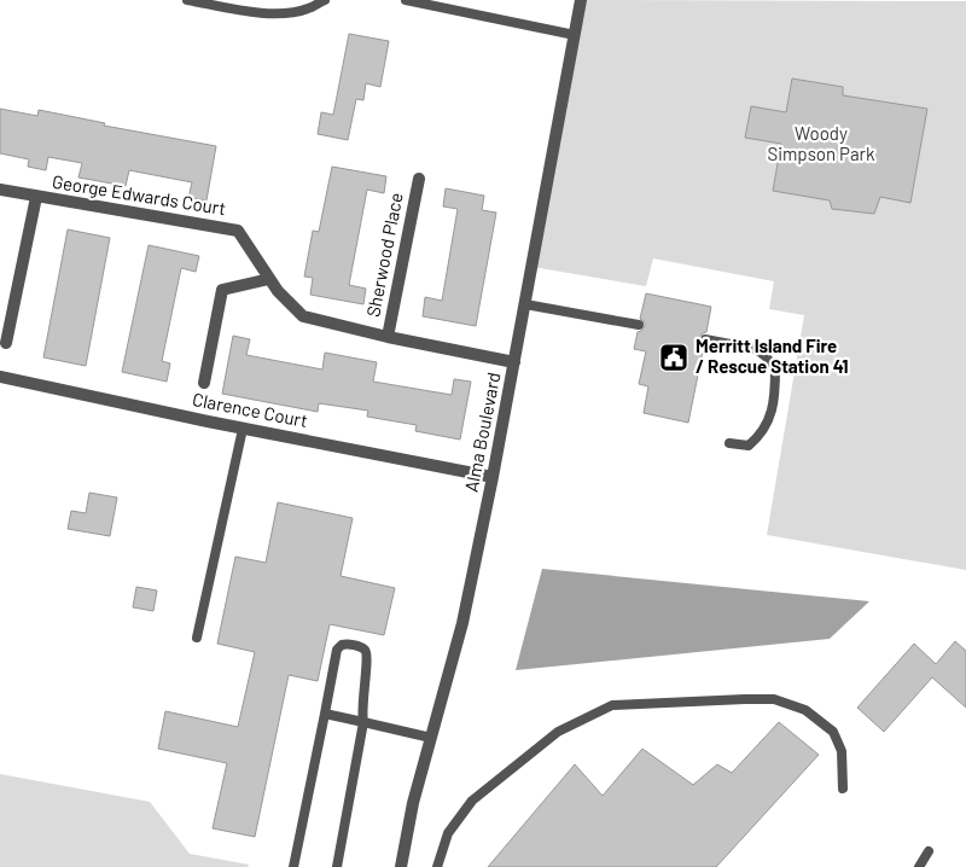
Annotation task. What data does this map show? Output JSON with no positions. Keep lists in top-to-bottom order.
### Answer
{
  "streets": {
    "street": [
      "George Edwards Court",
      "Sherwood Place",
      "Clarence Court",
      "Alma Boulevard"
    ]
  },
  "crossings": [
    ["George Edwards Court", "Sherwood Place"],
    ["George Edwards Court", "Alma Boulevard"],
    ["Clarence Court", "Alma Boulevard"]
  ],
  "parks": ["Woody Simpson Park"],
  "places": {
    "public building": ["Merritt Island Fire / Rescue Station 41"]
  }
}
